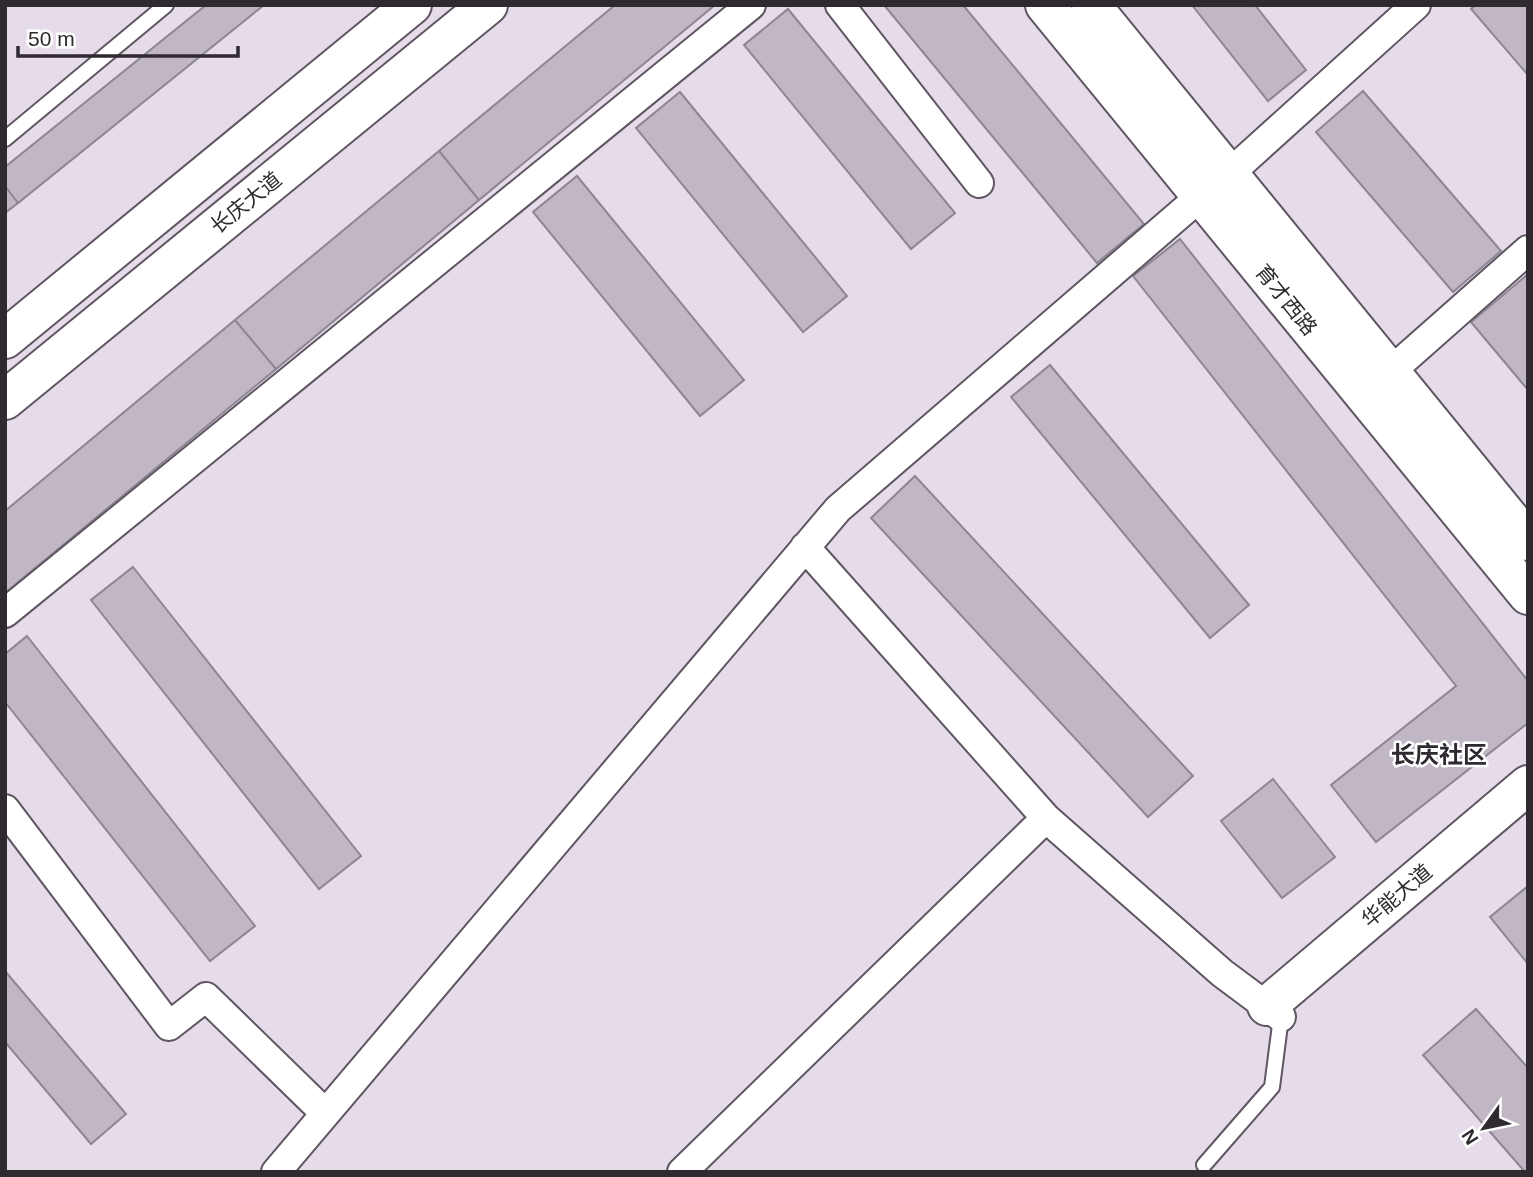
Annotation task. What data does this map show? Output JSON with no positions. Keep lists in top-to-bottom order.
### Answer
{
  "streets": {
    "main road": ["长庆大道", "育才西路", "华能大道"]
  },
  "districts": ["长庆社区"],
  "scale_bar": "50 m",
  "north": "bottom left"
}
